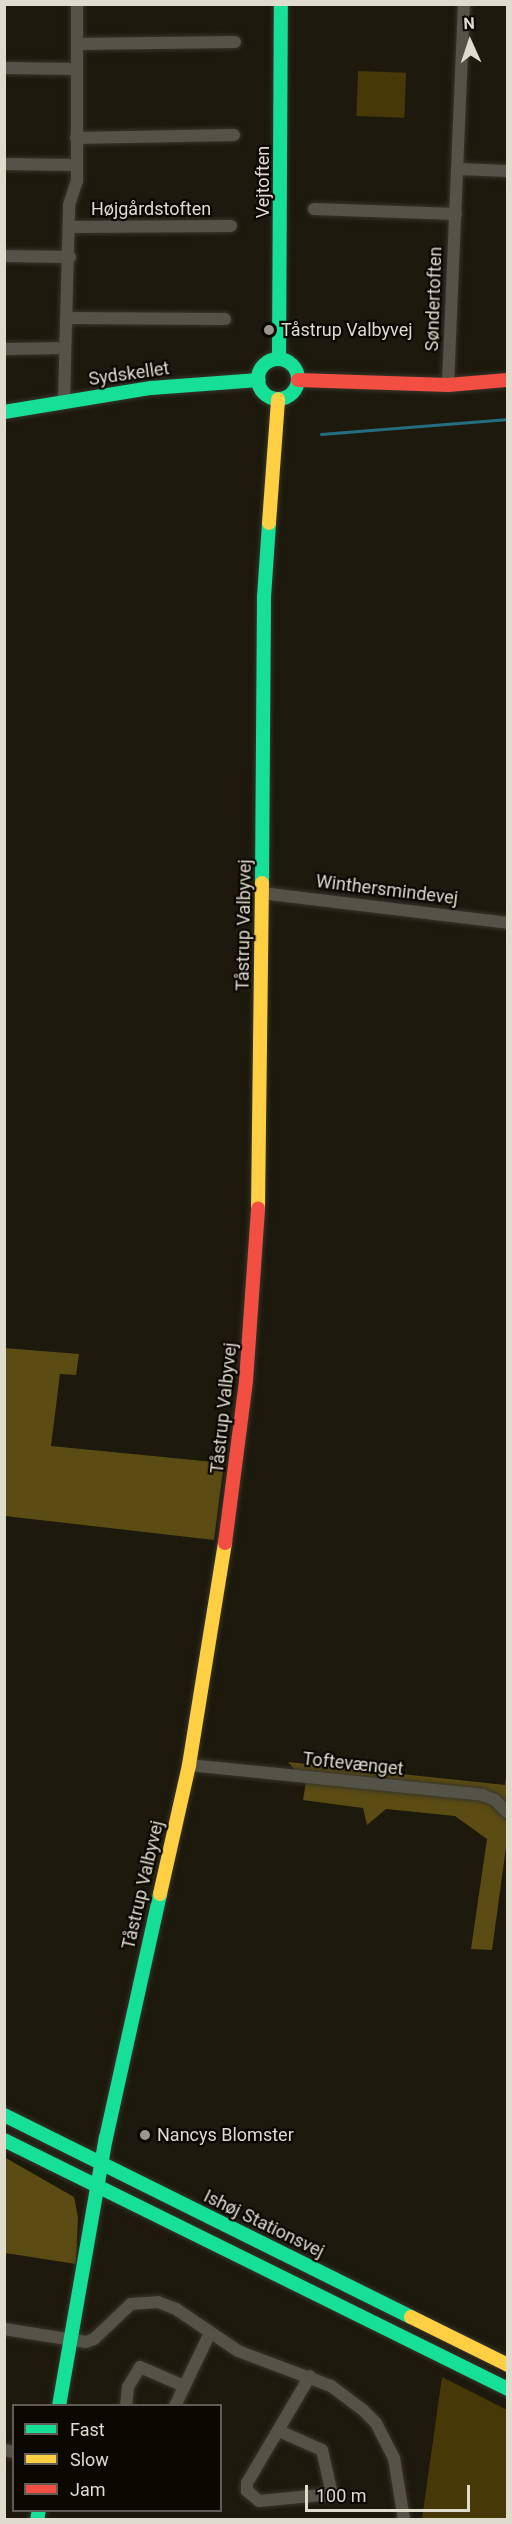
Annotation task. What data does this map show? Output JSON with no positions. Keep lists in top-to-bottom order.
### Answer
{
  "streets": {
    "street": [
      "Vejtoften",
      "Højgårdstoften",
      "Søndertoften",
      "Sydskellet",
      "Winthersmindevej",
      "Tåstrup Valbyvej",
      "Toftevænget",
      "Ishøj Stationsvej"
    ]
  },
  "crossings": [
    ["Vejtoften", "Sydskellet"],
    ["Vejtoften", "Tåstrup Valbyvej"],
    ["Højgårdstoften", "Sydskellet"],
    ["Sydskellet", "Tåstrup Valbyvej"],
    ["Winthersmindevej", "Tåstrup Valbyvej"],
    ["Tåstrup Valbyvej", "Toftevænget"],
    ["Tåstrup Valbyvej", "Ishøj Stationsvej"]
  ],
  "places": ["Tåstrup Valbyvej", "Nancys Blomster"],
  "legend": ["Fast", "Slow", "Jam"],
  "scale_bar": "100 m",
  "north": "top"
}
